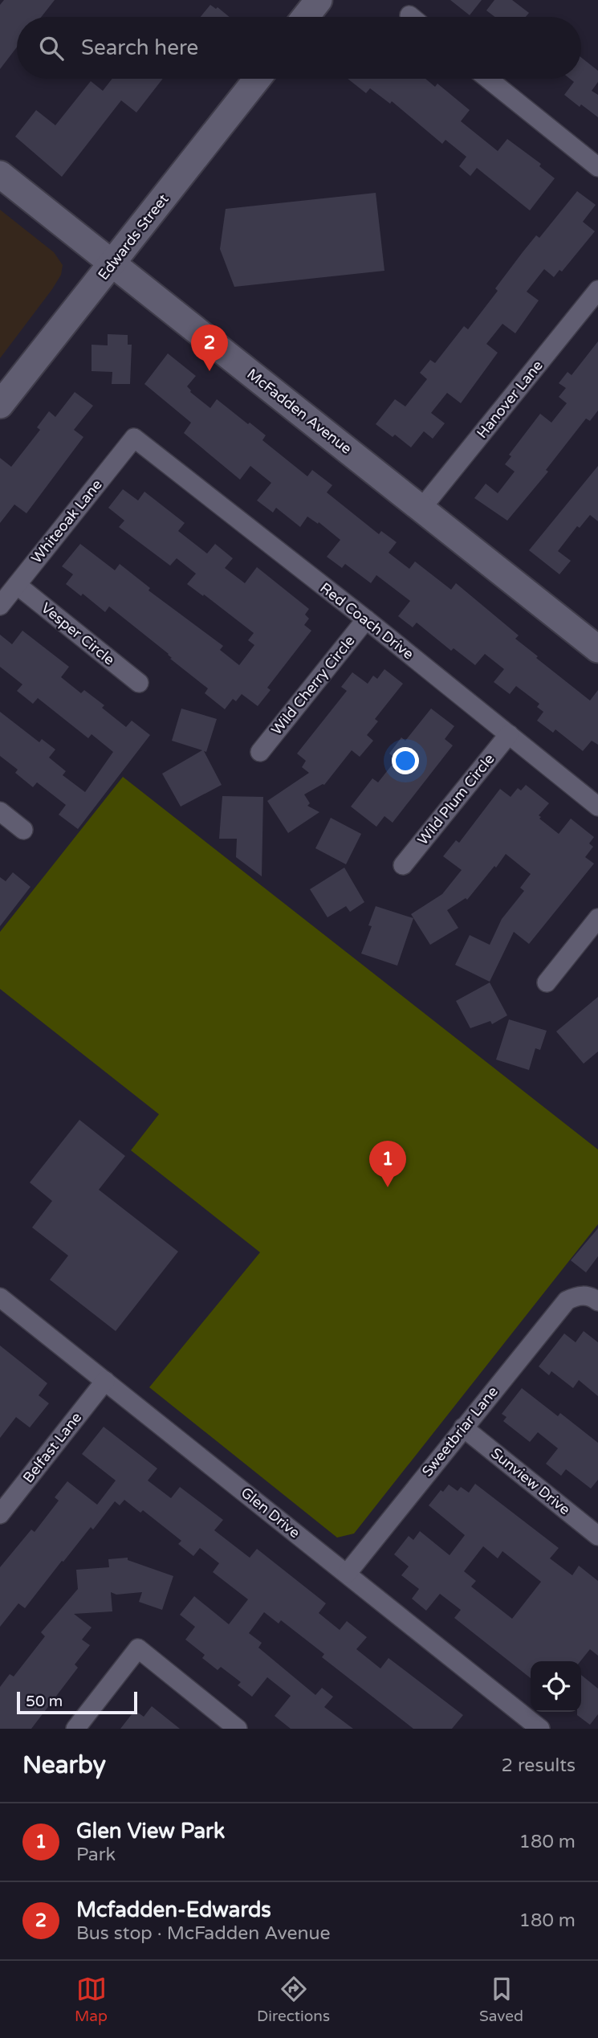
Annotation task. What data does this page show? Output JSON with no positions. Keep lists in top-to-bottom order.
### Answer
{
  "streets": {
    "street": [
      "Edwards Street",
      "Hanover Lane",
      "McFadden Avenue",
      "Whiteoak Lane",
      "Red Coach Drive",
      "Vesper Circle",
      "Wild Cherry Circle",
      "Wild Plum Circle",
      "Sweetbriar Lane",
      "Belfast Lane",
      "Sunview Drive",
      "Glen Drive"
    ]
  },
  "crossings": [
    ["Edwards Street", "McFadden Avenue"],
    ["Hanover Lane", "McFadden Avenue"],
    ["Whiteoak Lane", "Red Coach Drive"],
    ["Whiteoak Lane", "Vesper Circle"],
    ["Red Coach Drive", "Wild Cherry Circle"],
    ["Red Coach Drive", "Wild Plum Circle"],
    ["Sweetbriar Lane", "Sunview Drive"],
    ["Sweetbriar Lane", "Glen Drive"],
    ["Belfast Lane", "Glen Drive"]
  ],
  "scale_bar": "50 m",
  "page": {
    "search": "Search here",
    "pins": ["2", "1"],
    "scale": "50 m",
    "heading": ["Nearby", "2 results"],
    "list": [
      {
        "mark": "1",
        "name": "Glen View Park",
        "note": "Park",
        "value": "180 m"
      },
      {
        "mark": "2",
        "name": "Mcfadden-Edwards",
        "note": "Bus stop · McFadden Avenue",
        "value": "180 m"
      }
    ],
    "nav": ["Map", "Directions", "Saved"]
  }
}
